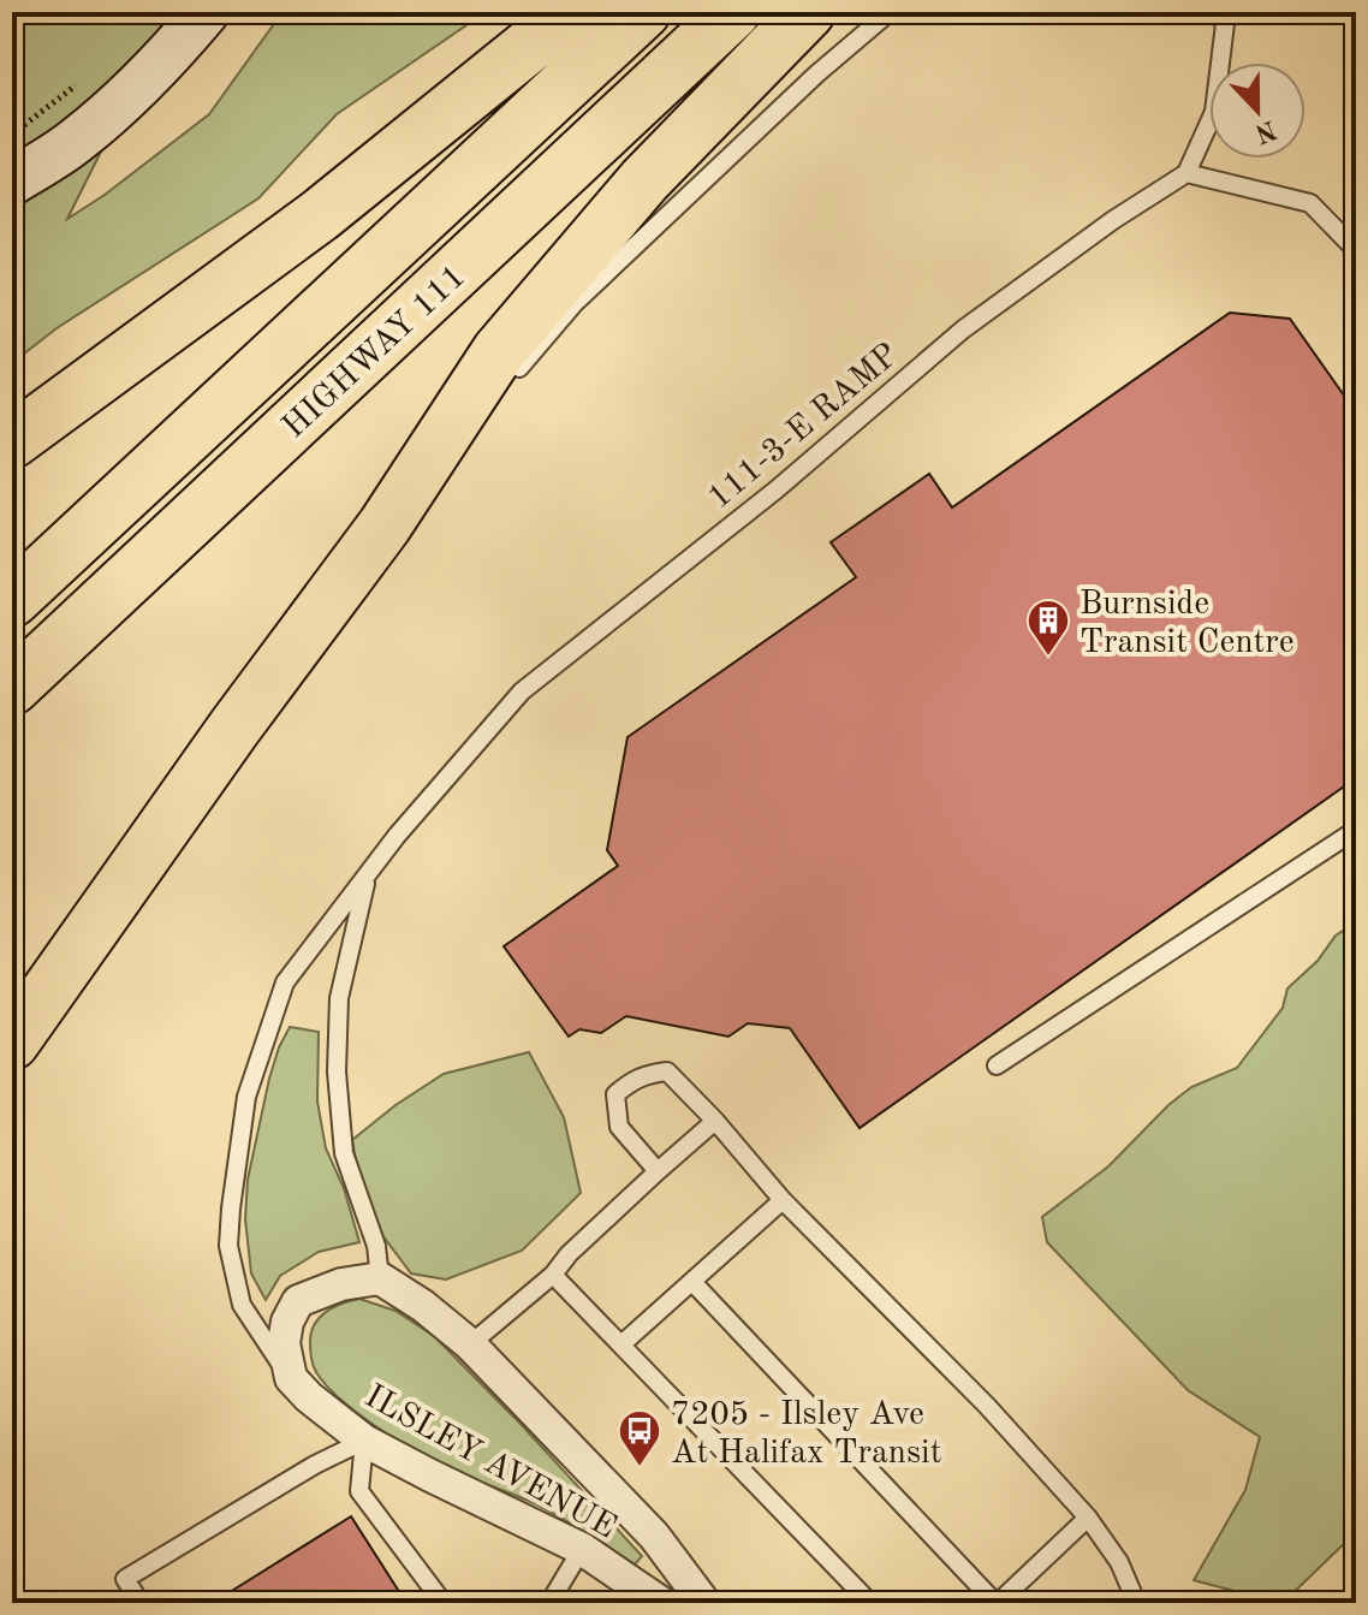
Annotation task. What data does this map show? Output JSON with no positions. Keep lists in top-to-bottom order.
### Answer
{
  "streets": {
    "highway": ["HIGHWAY 111"],
    "street": ["ILSLEY AVENUE"],
    "lane": ["111-3-E RAMP"]
  },
  "crossings": [
    ["111-3-E RAMP", "ILSLEY AVENUE"]
  ],
  "places": {
    "building": ["Burnside Transit Centre"],
    "bus stop": ["7205 - Ilsley Ave At Halifax Transit"]
  },
  "north": "bottom"
}
